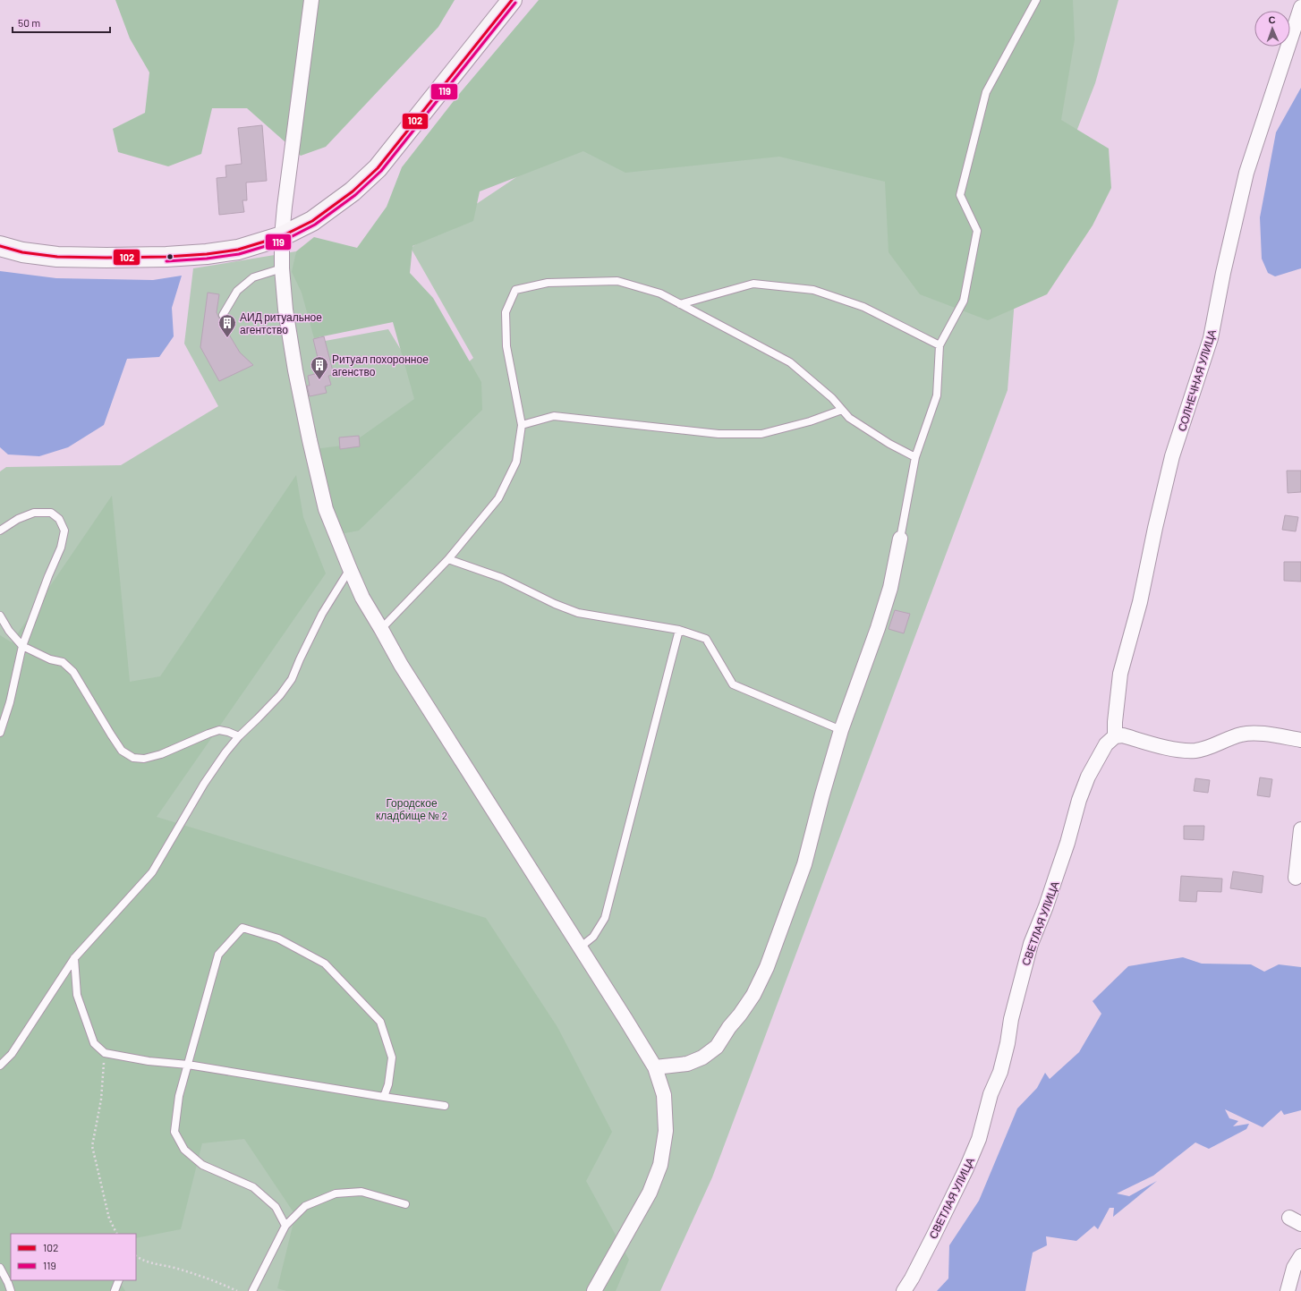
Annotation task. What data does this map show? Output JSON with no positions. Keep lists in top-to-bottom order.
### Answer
{
  "streets": {
    "street": ["СОЛНЕЧНАЯ УЛИЦА", "СВЕТЛАЯ УЛИЦА"]
  },
  "crossings": [
    ["СОЛНЕЧНАЯ УЛИЦА", "СВЕТЛАЯ УЛИЦА"]
  ],
  "parks": ["Городское кладбище № 2"],
  "places": {
    "building": ["АИД ритуальное агентство", "Ритуал похоронное агенство"]
  },
  "lines": ["transit line 102", "transit line 119"],
  "legend": ["102", "119"],
  "scale_bar": "50 m",
  "north": "top"
}
